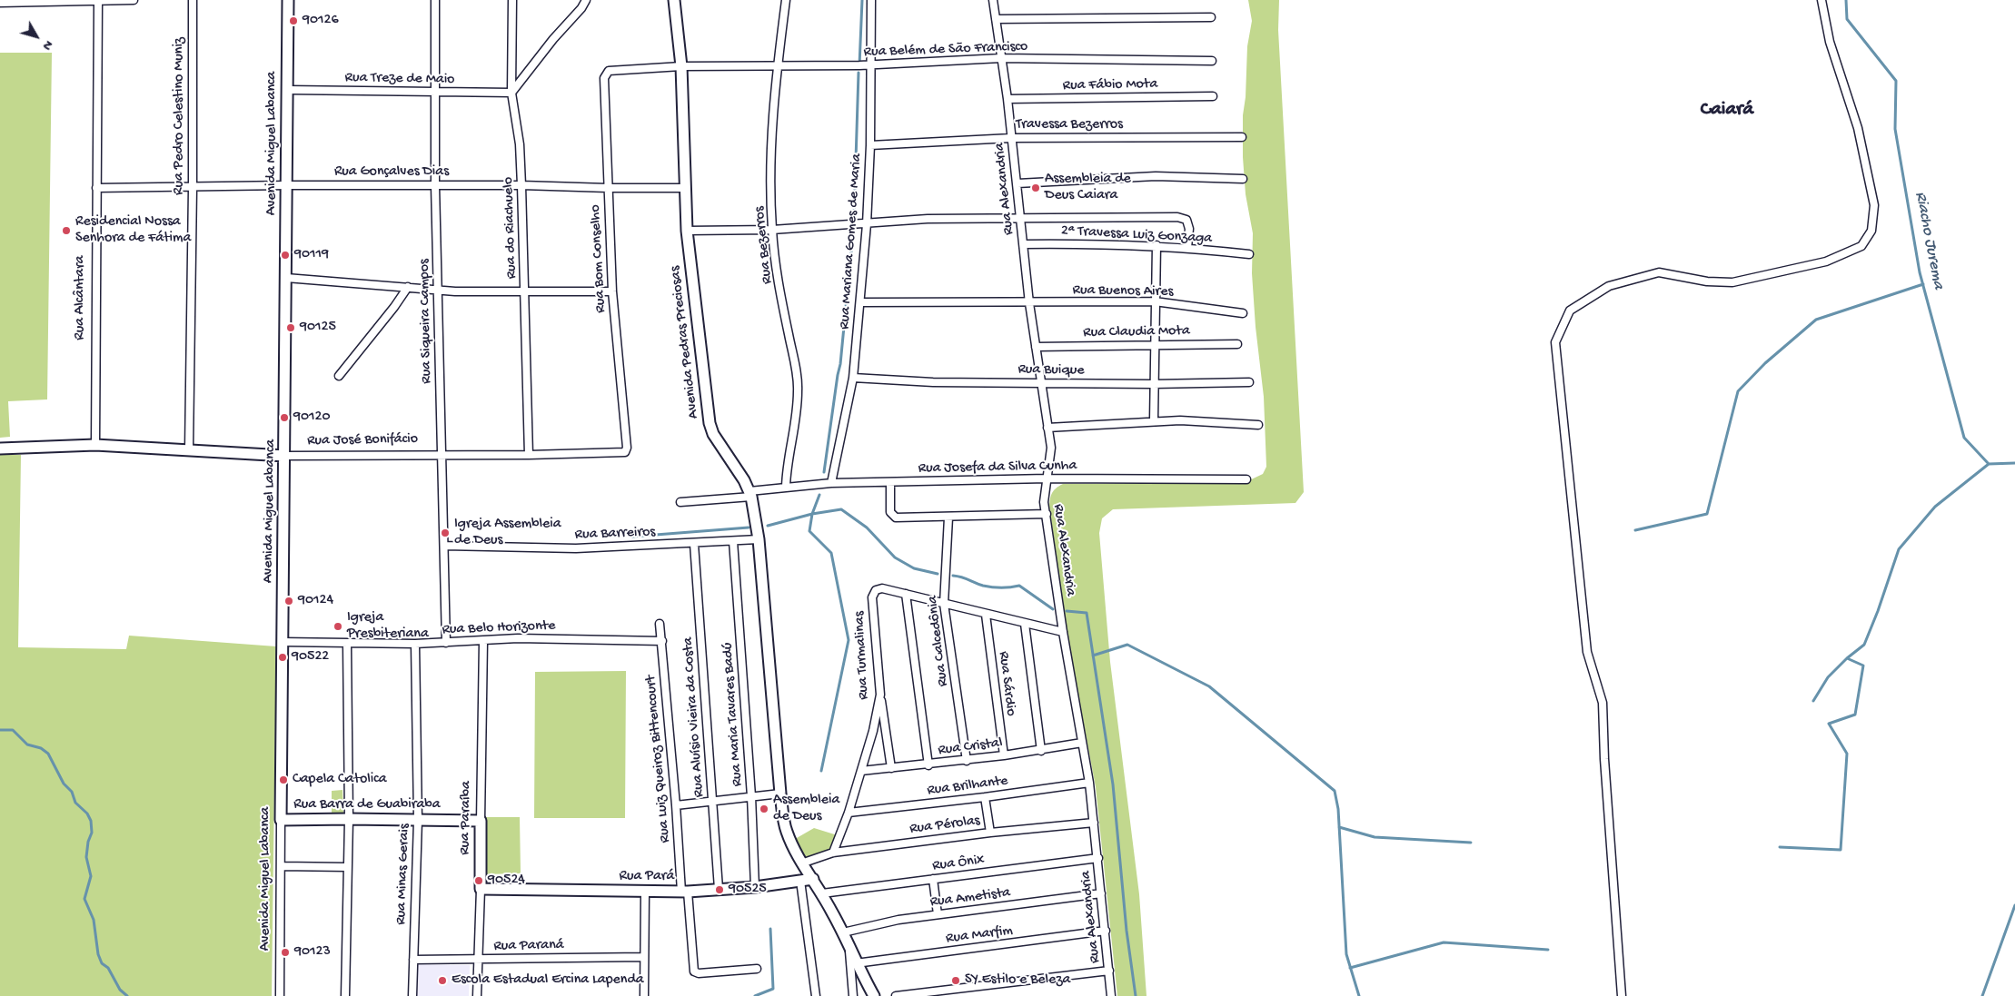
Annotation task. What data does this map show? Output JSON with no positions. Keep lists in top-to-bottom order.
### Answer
{
  "streets": {
    "main road": [
      "Avenida Miguel Labanca",
      "Avenida Pedras Preciosas",
      "Rua José Bonifácio",
      "Rua Barra de Guabiraba",
      "Rua Paraíba",
      "Rua Pará"
    ],
    "street": [
      "Rua Belém de São Francisco",
      "Rua Treze de Maio",
      "Rua Fábio Mota",
      "Rua Pedro Celestino Muniz",
      "Travessa Bezerros",
      "Rua Gonçalves Dias",
      "Rua Alexandria",
      "Rua do Riachuelo",
      "2ª Travessa Luiz Gonzaga",
      "Rua Mariana Gomes de Maria",
      "Rua Bezerros",
      "Rua Bom Conselho",
      "Rua Buenos Aires",
      "Rua Alcântara",
      "Rua Siqueira Campos",
      "Rua Claudia Mota",
      "Rua Buique",
      "Rua Josefa da Silva Cunha",
      "Rua Barreiros",
      "Rua Belo Horizonte",
      "Rua Calcedônia",
      "Rua Turmalinas",
      "Rua Sárdio",
      "Rua Maria Tavares Badú",
      "Rua Aluísio Vieira da Costa",
      "Rua Cristal",
      "Rua Luiz Queiroz Bittencourt",
      "Rua Brilhante",
      "Rua Pérolas",
      "Rua Ônix",
      "Rua Minas Gerais",
      "Rua Ametista",
      "Rua Marfim",
      "Rua Paraná"
    ]
  },
  "crossings": [
    ["Rua Belém de São Francisco", "Rua Alexandria"],
    ["Rua Belém de São Francisco", "Rua Mariana Gomes de Maria"],
    ["Rua Belém de São Francisco", "Rua Bezerros"],
    ["Rua Belém de São Francisco", "Rua Bom Conselho"],
    ["Rua Belém de São Francisco", "Avenida Pedras Preciosas"],
    ["Rua Treze de Maio", "Avenida Miguel Labanca"],
    ["Rua Treze de Maio", "Rua do Riachuelo"],
    ["Rua Treze de Maio", "Rua Siqueira Campos"],
    ["Rua Fábio Mota", "Rua Alexandria"],
    ["Rua Pedro Celestino Muniz", "Rua Gonçalves Dias"],
    ["Rua Pedro Celestino Muniz", "Rua José Bonifácio"],
    ["Travessa Bezerros", "Rua Alexandria"],
    ["Travessa Bezerros", "Rua Mariana Gomes de Maria"],
    ["Avenida Miguel Labanca", "Rua Gonçalves Dias"],
    ["Avenida Miguel Labanca", "Rua José Bonifácio"],
    ["Avenida Miguel Labanca", "Rua Belo Horizonte"],
    ["Avenida Miguel Labanca", "Rua Barra de Guabiraba"],
    ["Rua Gonçalves Dias", "Rua do Riachuelo"],
    ["Rua Gonçalves Dias", "Rua Bom Conselho"],
    ["Rua Gonçalves Dias", "Rua Alcântara"],
    ["Rua Gonçalves Dias", "Rua Siqueira Campos"],
    ["Rua Gonçalves Dias", "Avenida Pedras Preciosas"],
    ["Rua Alexandria", "2ª Travessa Luiz Gonzaga"],
    ["Rua Alexandria", "Rua Buenos Aires"],
    ["Rua Alexandria", "Rua Claudia Mota"],
    ["Rua Alexandria", "Rua Buique"],
    ["Rua Alexandria", "Rua Josefa da Silva Cunha"],
    ["Rua Alexandria", "Rua Turmalinas"],
    ["Rua Alexandria", "Rua Cristal"],
    ["Rua Alexandria", "Rua Brilhante"],
    ["Rua Alexandria", "Rua Pérolas"],
    ["Rua Alexandria", "Rua Ônix"],
    ["Rua Alexandria", "Rua Ametista"],
    ["Rua Alexandria", "Rua Marfim"],
    ["Rua do Riachuelo", "Rua José Bonifácio"],
    ["Rua Mariana Gomes de Maria", "Rua Buenos Aires"],
    ["Rua Mariana Gomes de Maria", "Rua Buique"],
    ["Rua Mariana Gomes de Maria", "Rua Josefa da Silva Cunha"],
    ["Rua Bezerros", "Rua Josefa da Silva Cunha"],
    ["Rua Bom Conselho", "Rua José Bonifácio"],
    ["Rua Alcântara", "Rua José Bonifácio"],
    ["Rua Siqueira Campos", "Rua José Bonifácio"],
    ["Rua Siqueira Campos", "Rua Barreiros"],
    ["Rua Siqueira Campos", "Rua Belo Horizonte"],
    ["Avenida Pedras Preciosas", "Rua Josefa da Silva Cunha"],
    ["Avenida Pedras Preciosas", "Rua Barreiros"],
    ["Avenida Pedras Preciosas", "Rua Pérolas"],
    ["Avenida Pedras Preciosas", "Rua Ônix"],
    ["Avenida Pedras Preciosas", "Rua Pará"],
    ["Avenida Pedras Preciosas", "Rua Ametista"],
    ["Avenida Pedras Preciosas", "Rua Marfim"],
    ["Rua Barreiros", "Rua Maria Tavares Badú"],
    ["Rua Barreiros", "Rua Aluísio Vieira da Costa"],
    ["Rua Belo Horizonte", "Rua Luiz Queiroz Bittencourt"],
    ["Rua Belo Horizonte", "Rua Paraíba"],
    ["Rua Belo Horizonte", "Rua Minas Gerais"],
    ["Rua Calcedônia", "Rua Turmalinas"],
    ["Rua Calcedônia", "Rua Cristal"],
    ["Rua Turmalinas", "Rua Sárdio"],
    ["Rua Turmalinas", "Rua Cristal"],
    ["Rua Turmalinas", "Rua Brilhante"],
    ["Rua Turmalinas", "Rua Pérolas"],
    ["Rua Sárdio", "Rua Cristal"],
    ["Rua Maria Tavares Badú", "Rua Pará"],
    ["Rua Aluísio Vieira da Costa", "Rua Pará"],
    ["Rua Luiz Queiroz Bittencourt", "Rua Pará"],
    ["Rua Barra de Guabiraba", "Rua Paraíba"],
    ["Rua Barra de Guabiraba", "Rua Minas Gerais"],
    ["Rua Paraíba", "Rua Pará"],
    ["Rua Paraíba", "Rua Paraná"],
    ["Rua Minas Gerais", "Rua Paraná"]
  ],
  "districts": ["Caiará"],
  "water": ["Riacho Jurema"],
  "places": [
    "90126",
    "Assembleia de Deus Caiara",
    "Residencial Nossa Senhora de Fátima",
    "90119",
    "90125",
    "90120",
    "Igreja Assembleia de Deus",
    "90124",
    "Igreja Presbiteriana",
    "90522",
    "Capela Catolica",
    "Assembleia de Deus",
    "90524",
    "90525",
    "90123",
    "Escola Estadual Ercina Lapenda",
    "SY Estilo e Beleza"
  ],
  "north": "bottom right"
}
